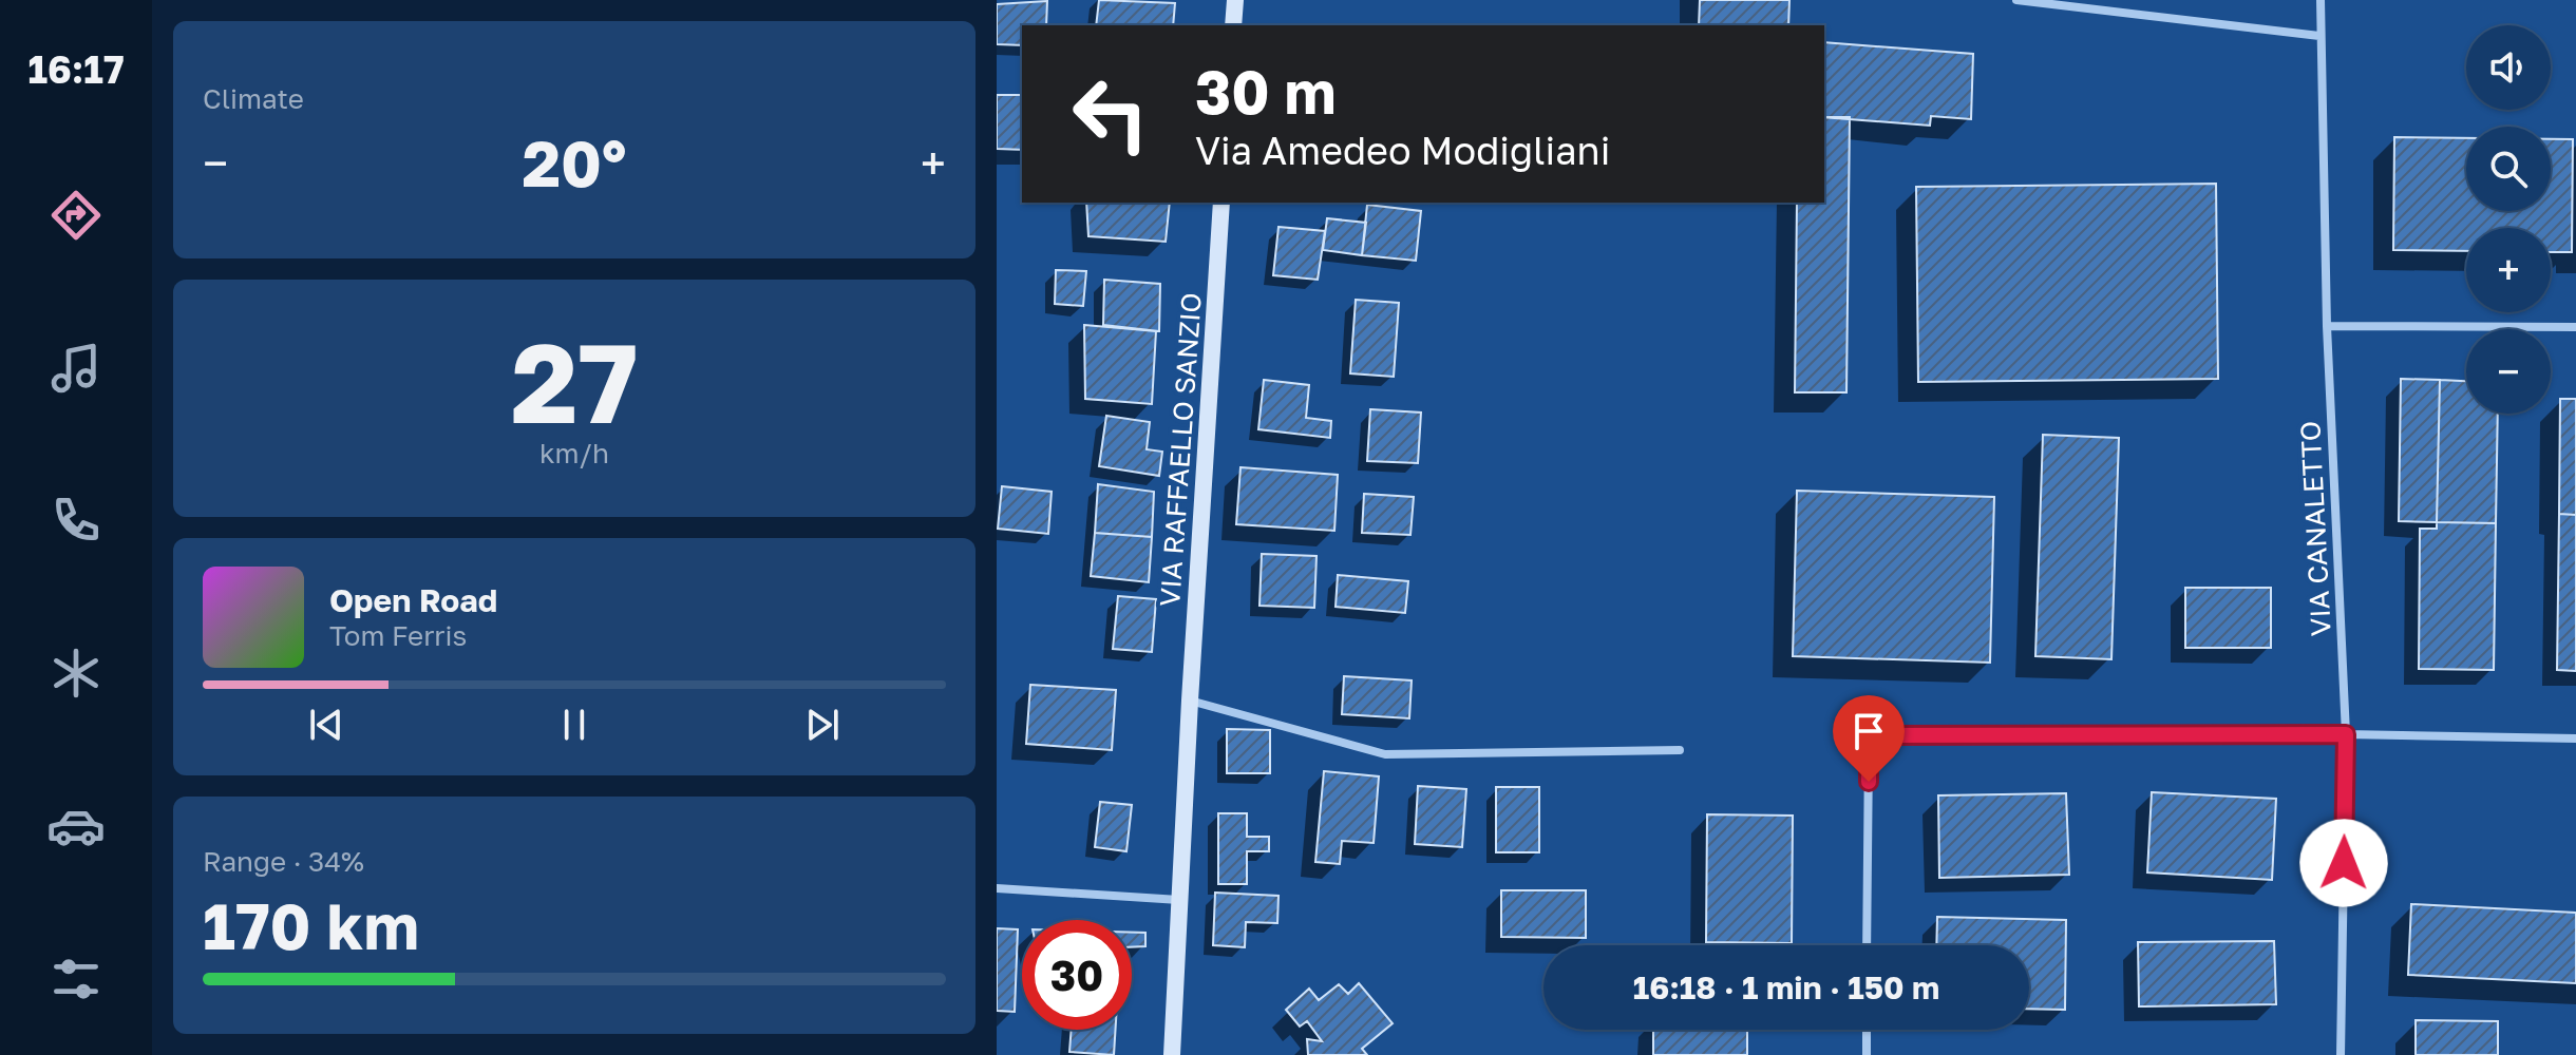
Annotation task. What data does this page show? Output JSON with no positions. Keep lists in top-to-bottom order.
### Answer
{
  "streets": {
    "main road": ["VIA RAFFAELLO SANZIO"],
    "street": ["VIA CANALETTO"]
  },
  "page": {
    "tabs": "16:17",
    "tile": [
      "Climate",
      ["27", "km/h"],
      ["Range · 34%", "170 km"]
    ],
    "map_buttons": ["+", "−"],
    "turn": ["30 m", "Via Amedeo Modigliani"],
    "heat": ["−", "20°", "+"],
    "song": ["Open Road", "Tom Ferris"],
    "limit": "30",
    "trip": "16:18 · 1 min · 150 m"
  }
}
